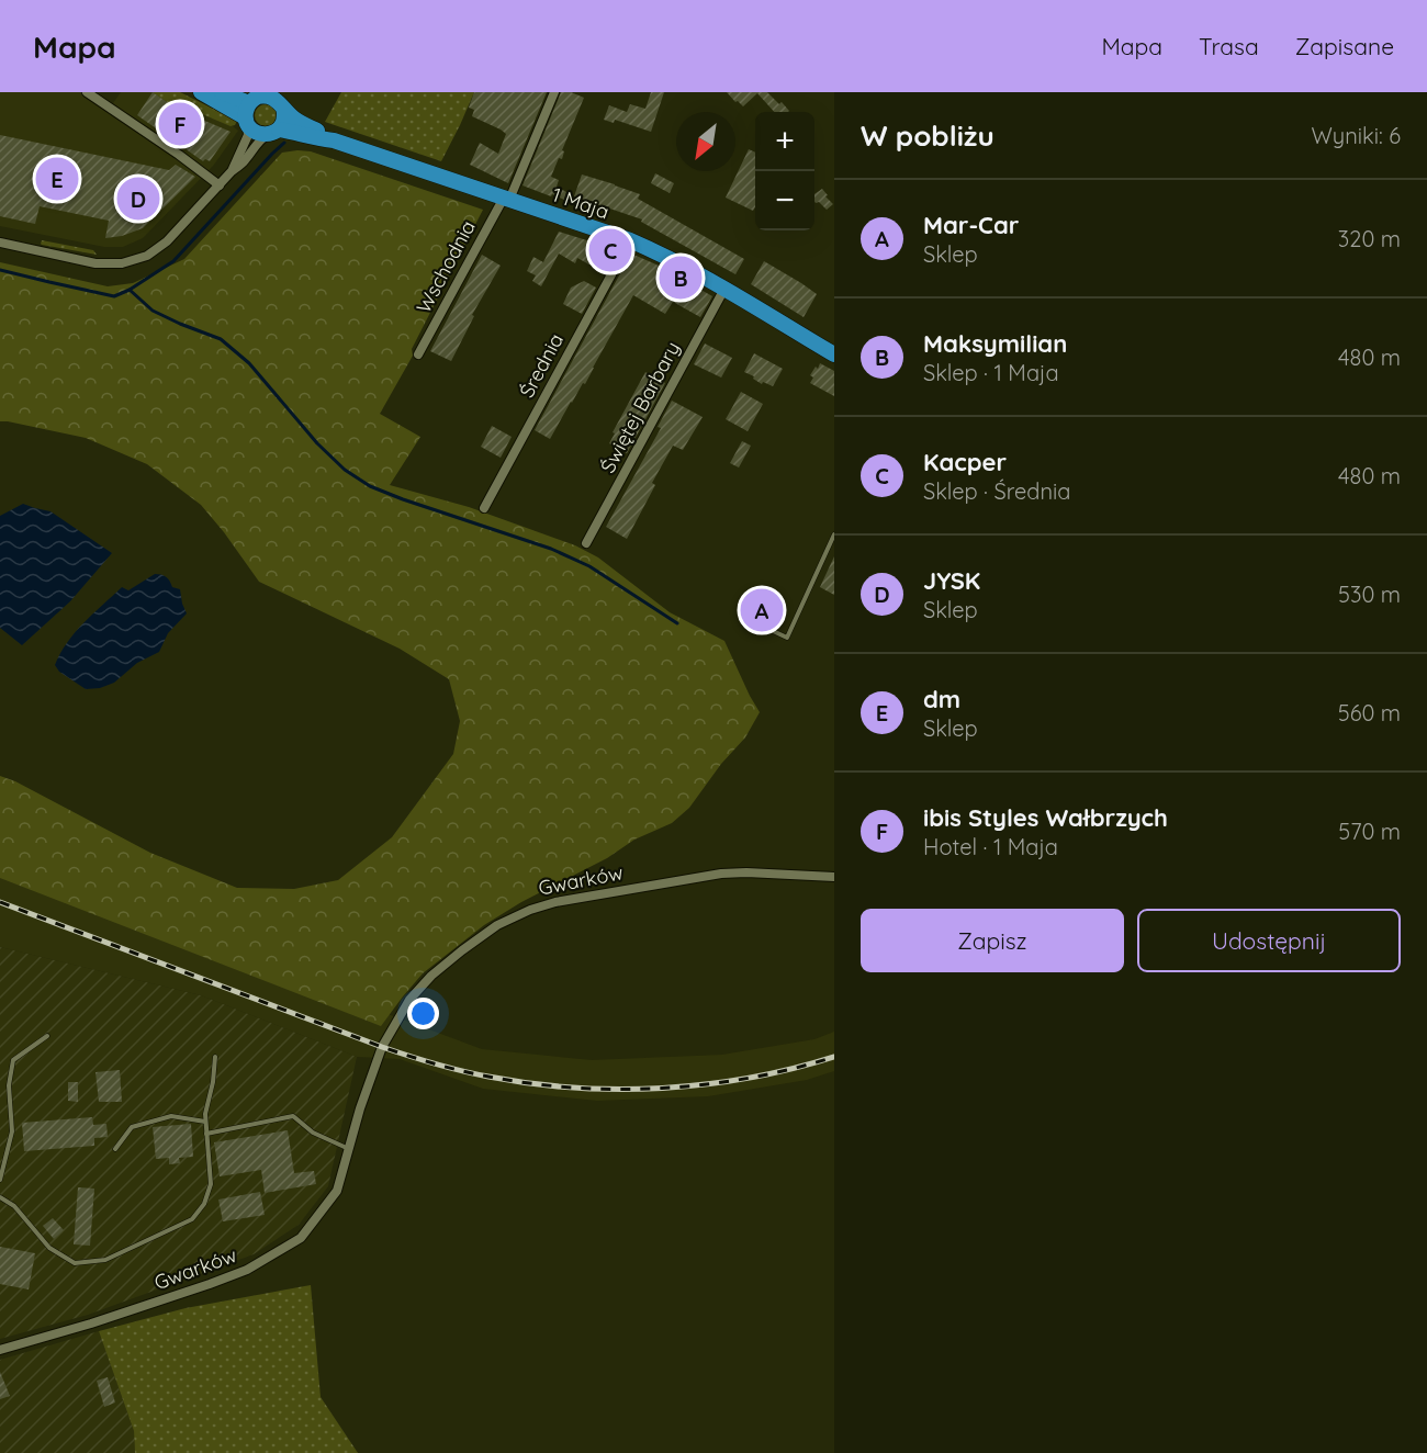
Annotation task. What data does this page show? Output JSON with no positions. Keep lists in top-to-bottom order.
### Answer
{
  "streets": {
    "main road": ["1 Maja"],
    "street": [
      "Wschodnia",
      "Średnia",
      "Świętej Barbary",
      "Gwarków"
    ]
  },
  "crossings": [
    ["1 Maja", "Wschodnia"],
    ["1 Maja", "Średnia"],
    ["1 Maja", "Świętej Barbary"]
  ],
  "north": "bottom left",
  "page": {
    "header": "Mapa",
    "nav": ["Mapa", "Trasa", "Zapisane"],
    "heading": ["W pobliżu", "Wyniki: 6"],
    "pins": [
      "F",
      "E",
      "D",
      "C",
      "B",
      "A"
    ],
    "map_buttons": ["+", "−"],
    "list": [
      {
        "mark": "A",
        "name": "Mar-Car",
        "note": "Sklep",
        "value": "320 m"
      },
      {
        "mark": "B",
        "name": "Maksymilian",
        "note": "Sklep · 1 Maja",
        "value": "480 m"
      },
      {
        "mark": "C",
        "name": "Kacper",
        "note": "Sklep · Średnia",
        "value": "480 m"
      },
      {
        "mark": "D",
        "name": "JYSK",
        "note": "Sklep",
        "value": "530 m"
      },
      {
        "mark": "E",
        "name": "dm",
        "note": "Sklep",
        "value": "560 m"
      },
      {
        "mark": "F",
        "name": "ibis Styles Wałbrzych",
        "note": "Hotel · 1 Maja",
        "value": "570 m"
      }
    ],
    "buttons": ["Zapisz", "Udostępnij"]
  }
}
